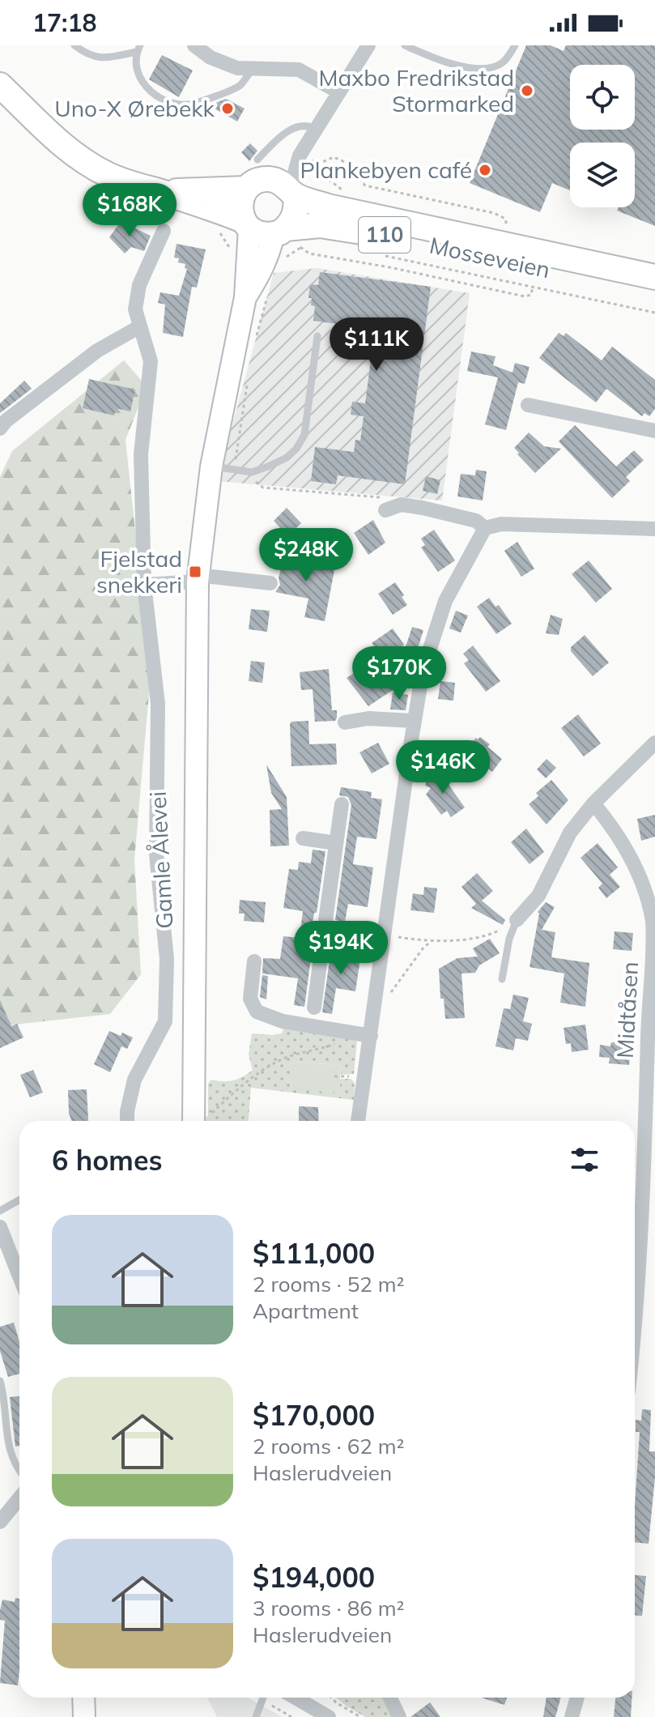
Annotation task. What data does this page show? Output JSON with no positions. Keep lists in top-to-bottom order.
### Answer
{
  "streets": {
    "highway": ["110", "Mosseveien"],
    "main road": ["Gamle Ålevei"],
    "street": ["Midtåsen"]
  },
  "crossings": [
    ["110", "Mosseveien"],
    ["110", "Gamle Ålevei"],
    ["Mosseveien", "Gamle Ålevei"]
  ],
  "places": {
    "other": ["Maxbo Fredrikstad Stormarked", "Uno-X Ørebekk", "Plankebyen café"],
    "transit": ["Fjelstad snekkeri"]
  },
  "page": {
    "status": "17:18",
    "price": [
      "$168K",
      "$111K",
      "$248K",
      "$170K",
      "$146K",
      "$194K"
    ],
    "heading": "6 homes",
    "list": [
      {
        "name": "$111,000",
        "note": "2 rooms · 52 m² · Apartment"
      },
      {
        "name": "$170,000",
        "note": "2 rooms · 62 m² · Haslerudveien"
      },
      {
        "name": "$194,000",
        "note": "3 rooms · 86 m² · Haslerudveien"
      }
    ]
  }
}
